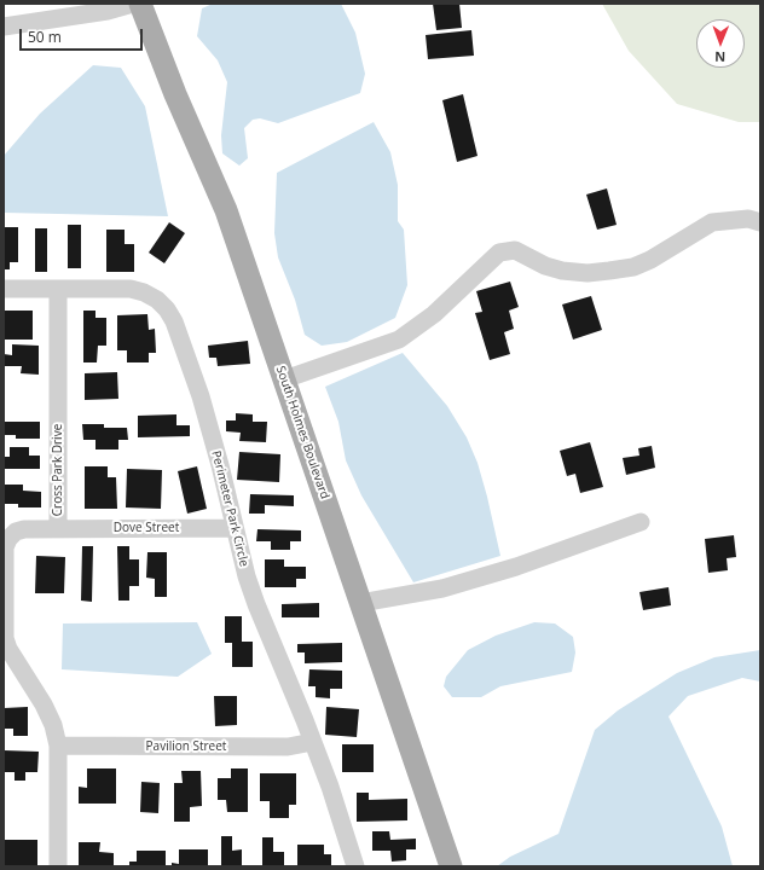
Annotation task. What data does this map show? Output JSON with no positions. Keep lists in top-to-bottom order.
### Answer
{
  "streets": {
    "main road": ["South Holmes Boulevard"],
    "street": [
      "Cross Park Drive",
      "Perimeter Park Circle",
      "Dove Street",
      "Pavilion Street"
    ]
  },
  "crossings": [
    ["Cross Park Drive", "Perimeter Park Circle"],
    ["Cross Park Drive", "Dove Street"],
    ["Perimeter Park Circle", "Dove Street"],
    ["Perimeter Park Circle", "Pavilion Street"]
  ],
  "scale_bar": "50 m",
  "north": "bottom"
}
